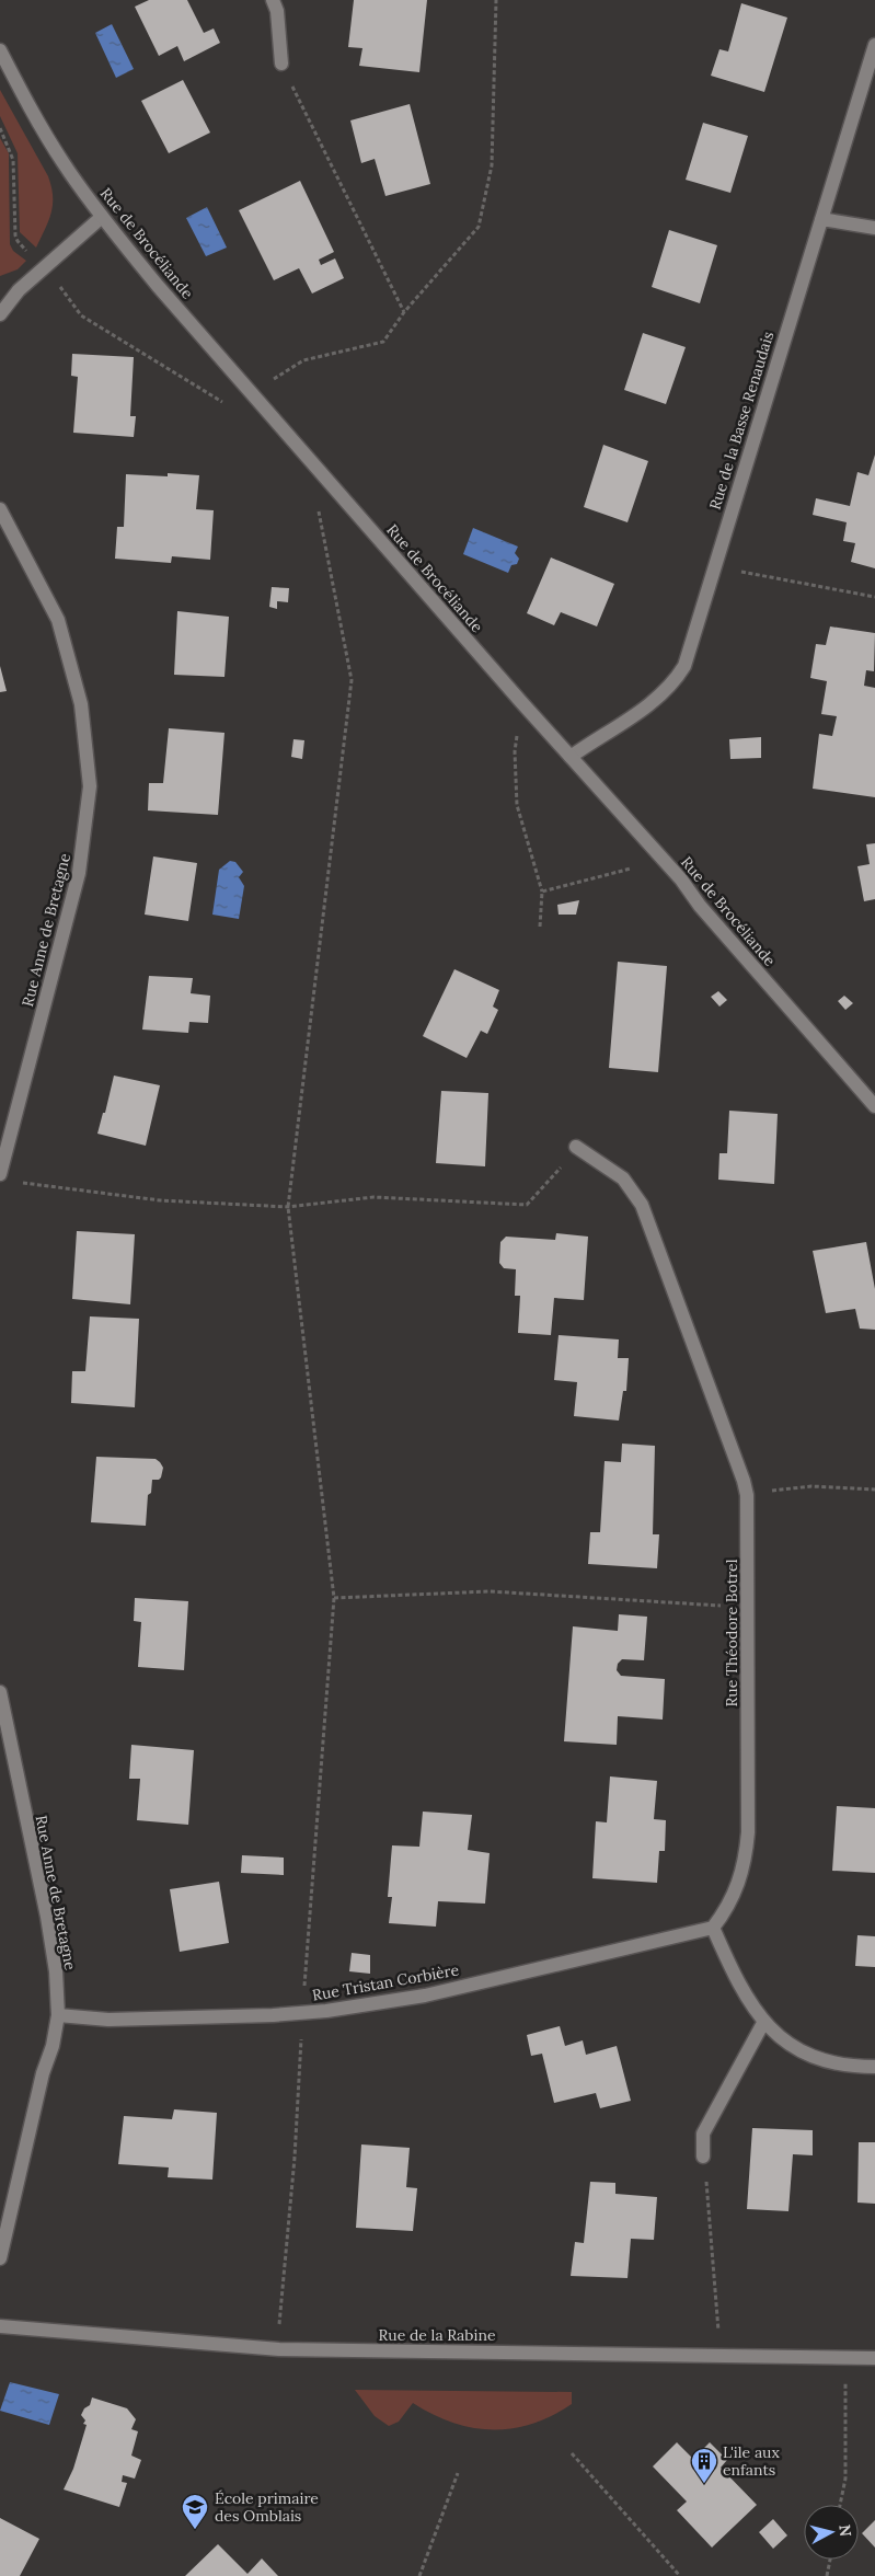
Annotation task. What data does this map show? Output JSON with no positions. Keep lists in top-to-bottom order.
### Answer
{
  "streets": {
    "street": [
      "Rue de Brocéliande",
      "Rue de la Basse Renaudais",
      "Rue Anne de Bretagne",
      "Rue Théodore Botrel",
      "Rue Tristan Corbière",
      "Rue de la Rabine"
    ]
  },
  "crossings": [
    ["Rue de Brocéliande", "Rue de la Basse Renaudais"],
    ["Rue Anne de Bretagne", "Rue Tristan Corbière"],
    ["Rue Théodore Botrel", "Rue Tristan Corbière"]
  ],
  "places": {
    "building": ["L'ile aux enfants"],
    "school or university": ["École primaire des Omblais"]
  },
  "north": "right"
}
